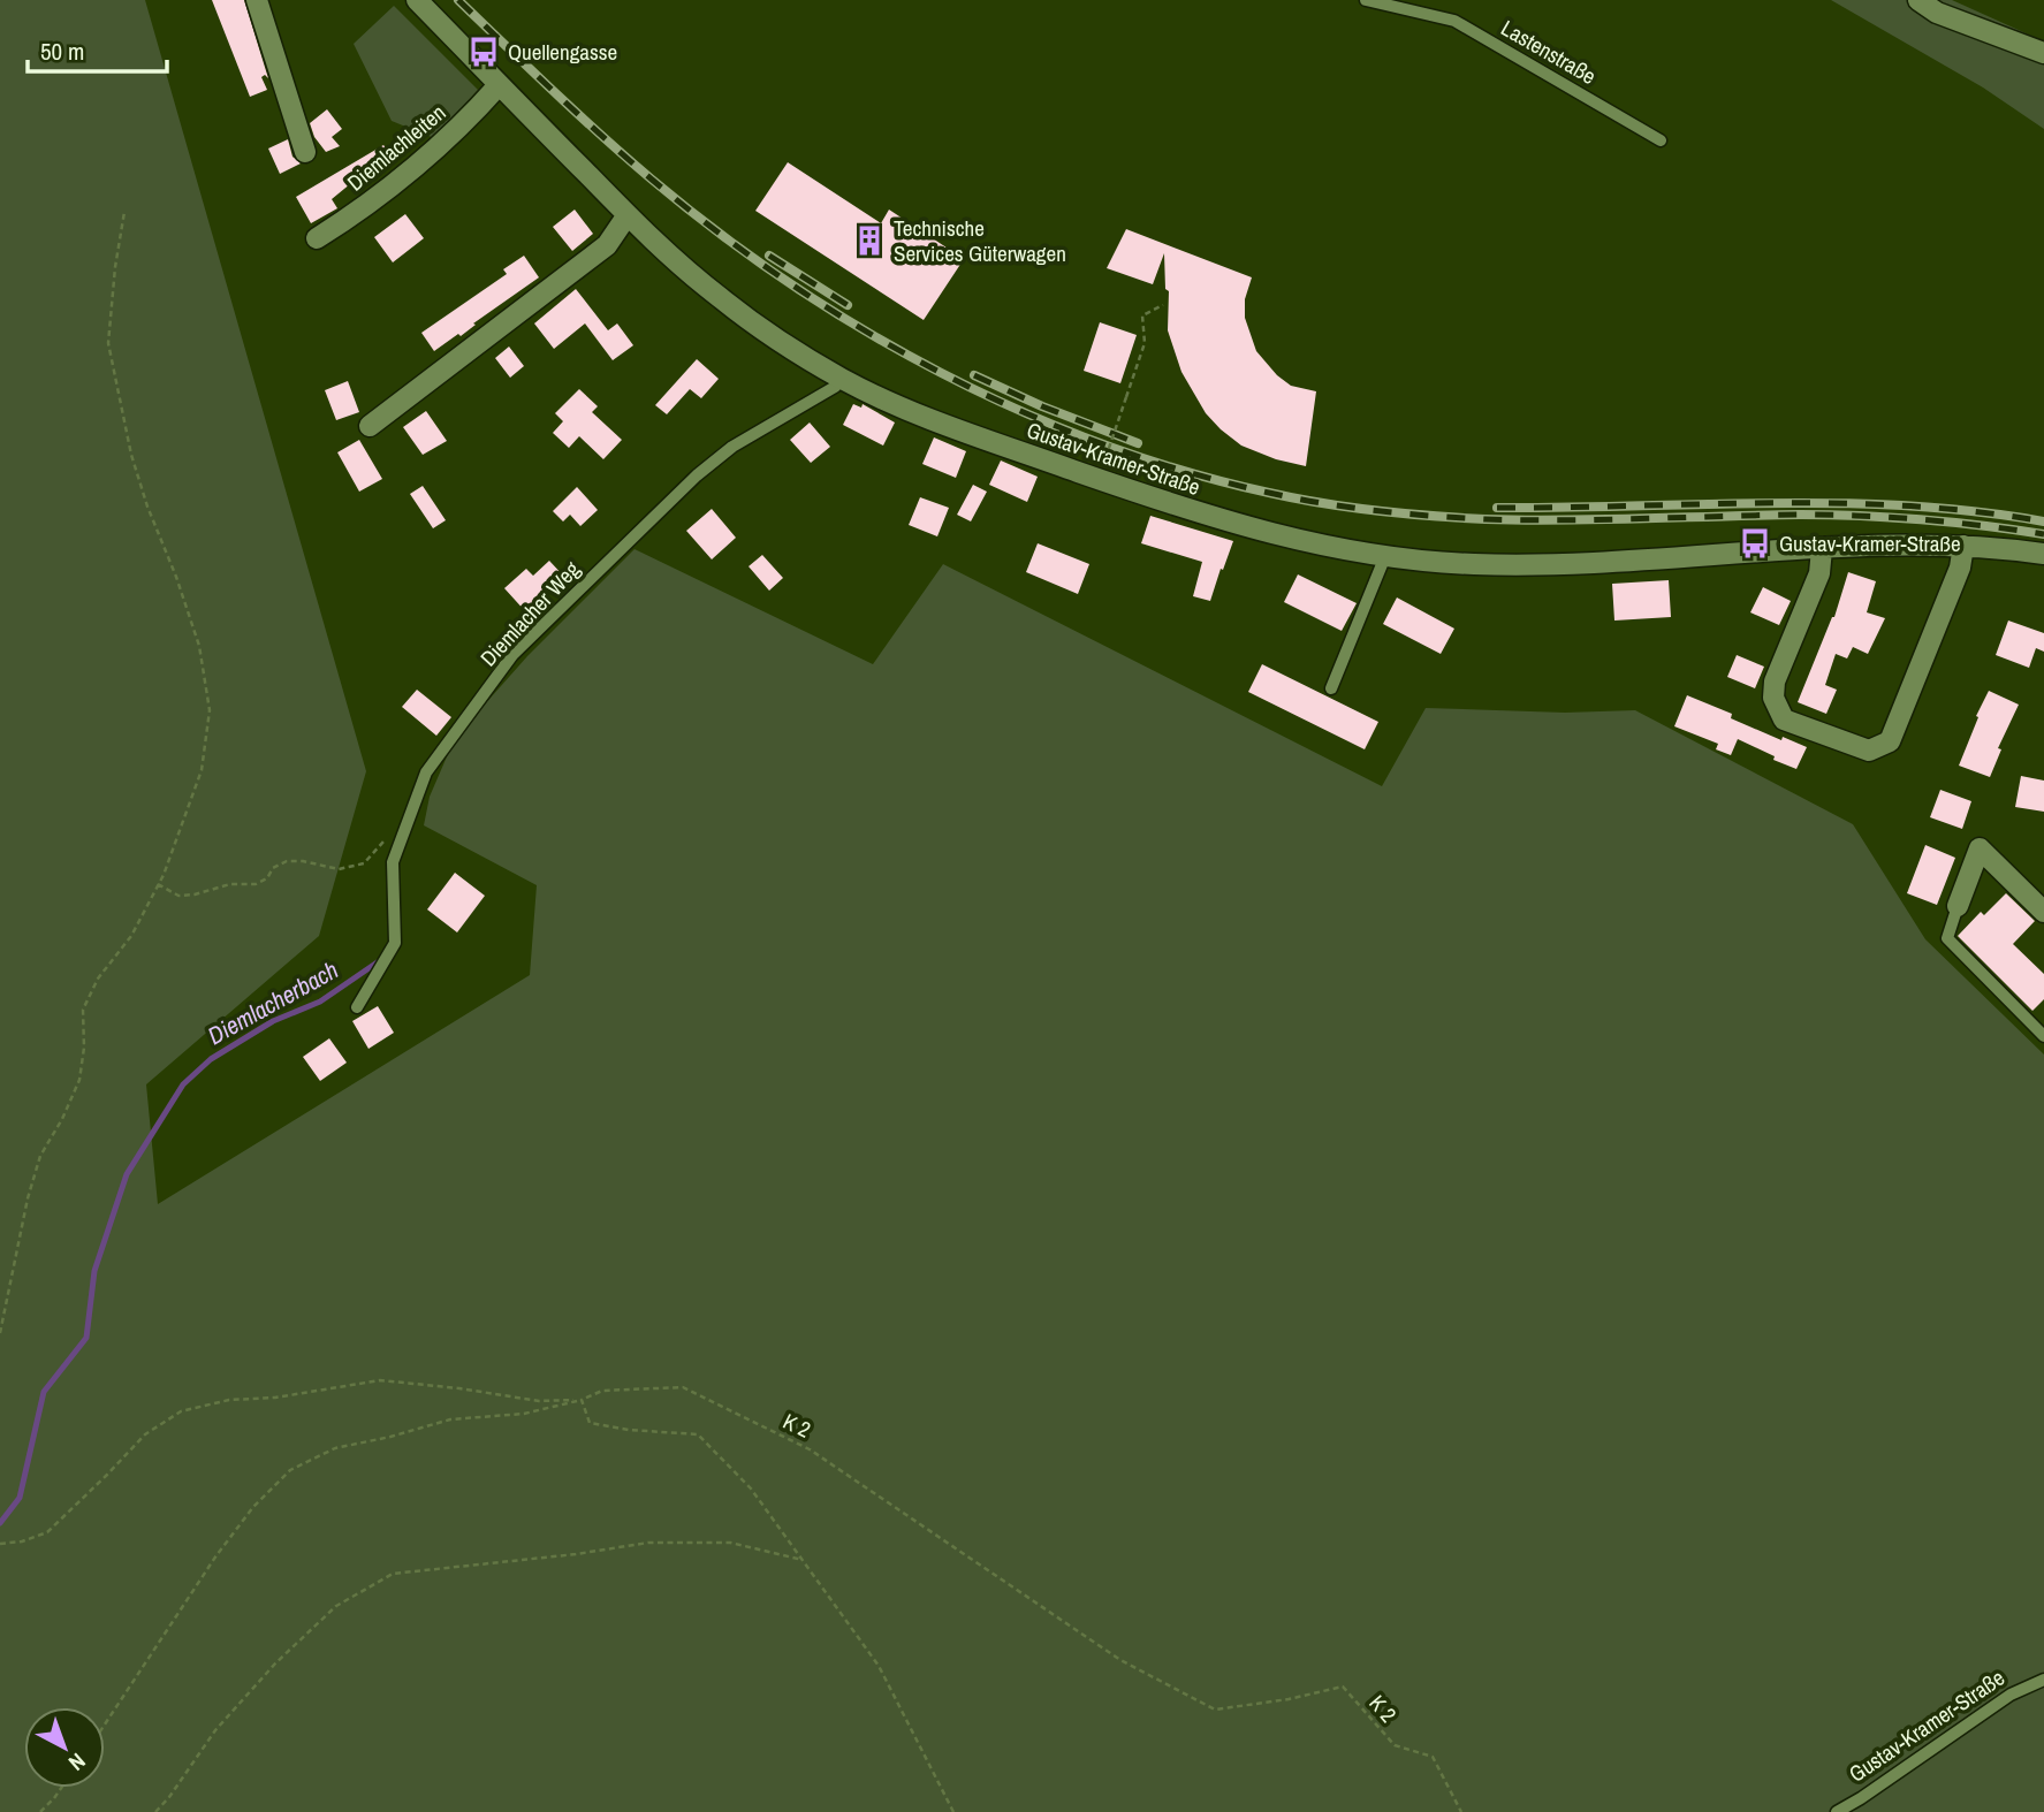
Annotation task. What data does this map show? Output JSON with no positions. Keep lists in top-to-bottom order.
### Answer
{
  "streets": {
    "street": ["Diemlachleiten", "Gustav-Kramer-Straße"],
    "lane": ["Lastenstraße", "Diemlacher Weg"],
    "path": ["K 2"]
  },
  "crossings": [
    ["Diemlachleiten", "Gustav-Kramer-Straße"],
    ["Gustav-Kramer-Straße", "Diemlacher Weg"]
  ],
  "water": ["Diemlacherbach"],
  "places": {
    "bus stop": ["Quellengasse", "Gustav-Kramer-Straße"],
    "building": ["Technische Services Güterwagen"]
  },
  "scale_bar": "50 m",
  "north": "bottom right"
}
